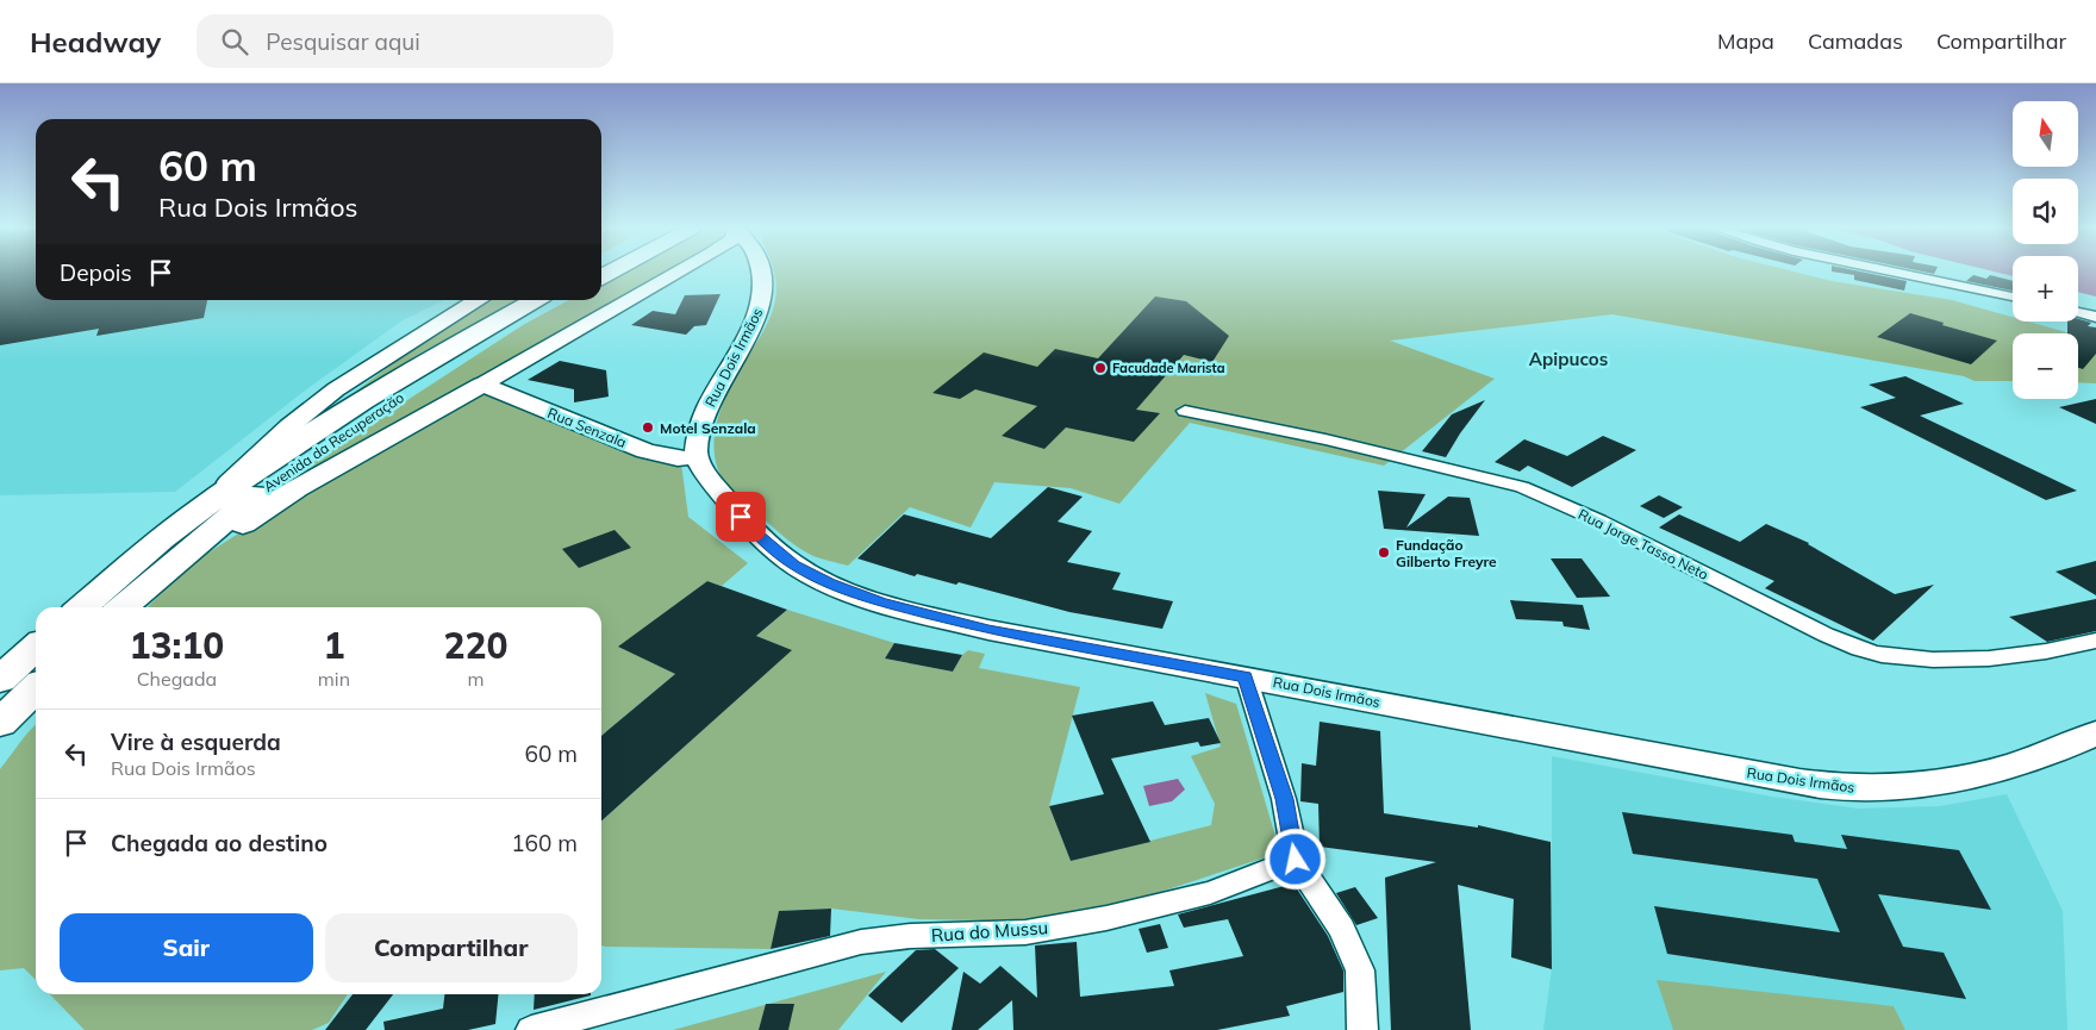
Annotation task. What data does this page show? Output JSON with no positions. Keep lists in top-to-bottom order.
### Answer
{
  "streets": {
    "highway": ["Avenida da Recuperação"],
    "main road": ["Rua Dois Irmãos", "Rua Senzala"],
    "street": ["Rua Jorge Tasso Neto", "Rua do Mussu"]
  },
  "crossings": [
    ["Rua Dois Irmãos", "Rua Senzala"]
  ],
  "districts": ["Apipucos"],
  "places": ["Facudade Marista", "Motel Senzala", "Fundação Gilberto Freyre"],
  "north": "top",
  "page": {
    "header": "Headway",
    "search": "Pesquisar aqui",
    "nav": ["Mapa", "Camadas", "Compartilhar"],
    "map_buttons": ["+", "−"],
    "turn": ["60 m", "Rua Dois Irmãos"],
    "then": "Depois",
    "eta": [
      "13:10",
      "Chegada",
      "1",
      "min",
      "220",
      "m"
    ],
    "list": [
      {
        "name": "Vire à esquerda",
        "note": "Rua Dois Irmãos",
        "value": "60 m"
      },
      {
        "name": "Chegada ao destino",
        "value": "160 m"
      }
    ],
    "buttons": ["Sair", "Compartilhar"]
  }
}
